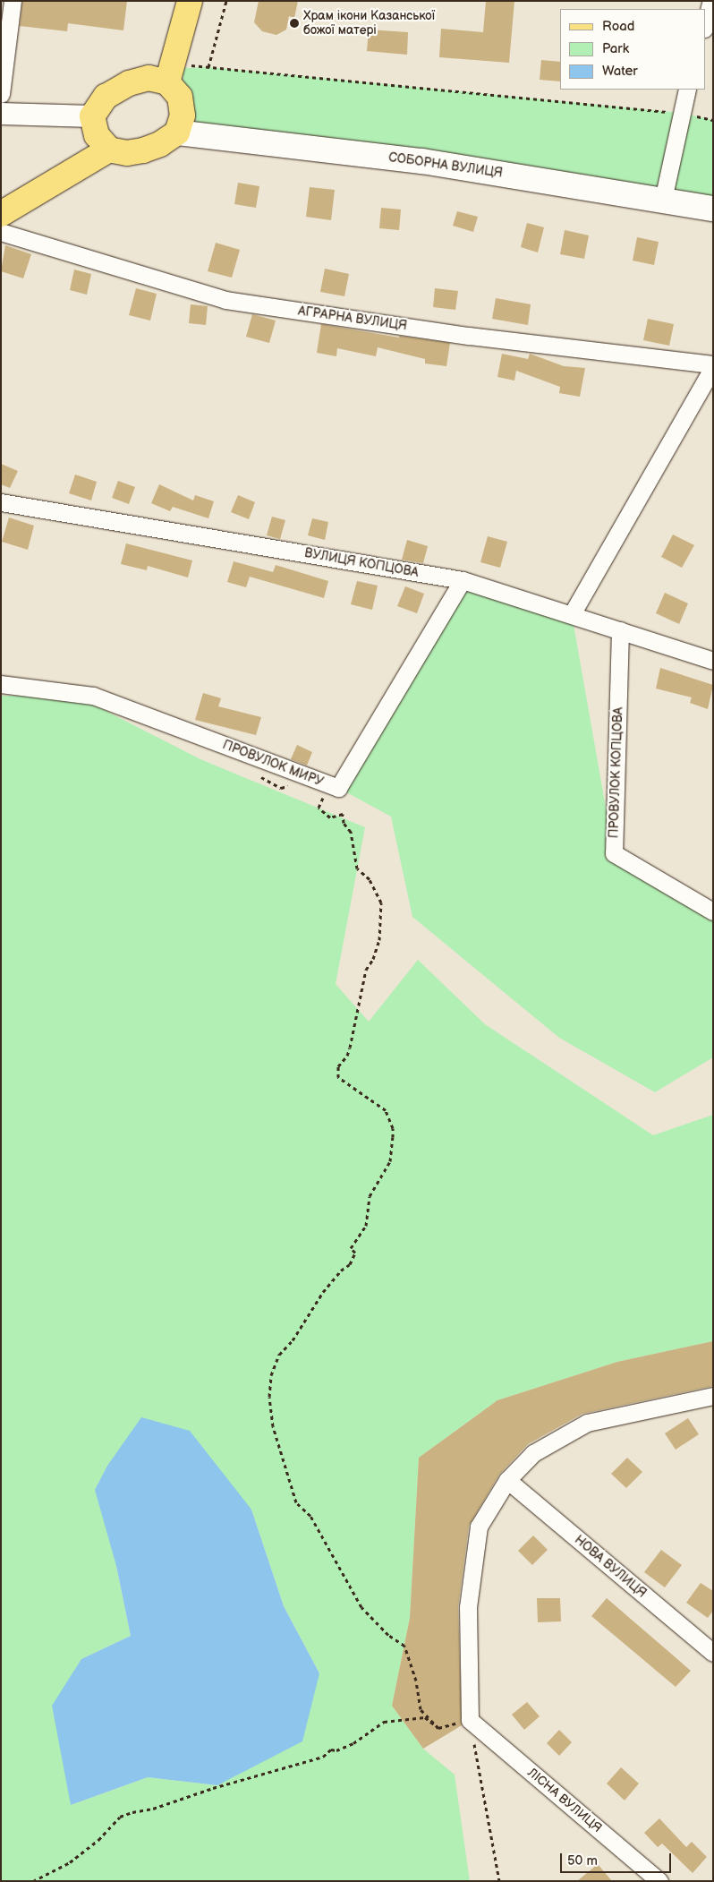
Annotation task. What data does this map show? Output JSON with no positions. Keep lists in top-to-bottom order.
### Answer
{
  "streets": {
    "main road": ["СОБОРНА ВУЛИЦЯ"],
    "street": [
      "АГРАРНА ВУЛИЦЯ",
      "ВУЛИЦЯ КОПЦОВА",
      "ПРОВУЛОК МИРУ",
      "ПРОВУЛОК КОПЦОВА",
      "НОВА ВУЛИЦЯ",
      "ЛІСНА ВУЛИЦЯ"
    ]
  },
  "crossings": [
    ["ВУЛИЦЯ КОПЦОВА", "ПРОВУЛОК МИРУ"],
    ["ВУЛИЦЯ КОПЦОВА", "ПРОВУЛОК КОПЦОВА"]
  ],
  "places": ["Храм ікони Казанської божої матері"],
  "legend": ["Road", "Park", "Water"],
  "scale_bar": "50 m"
}
